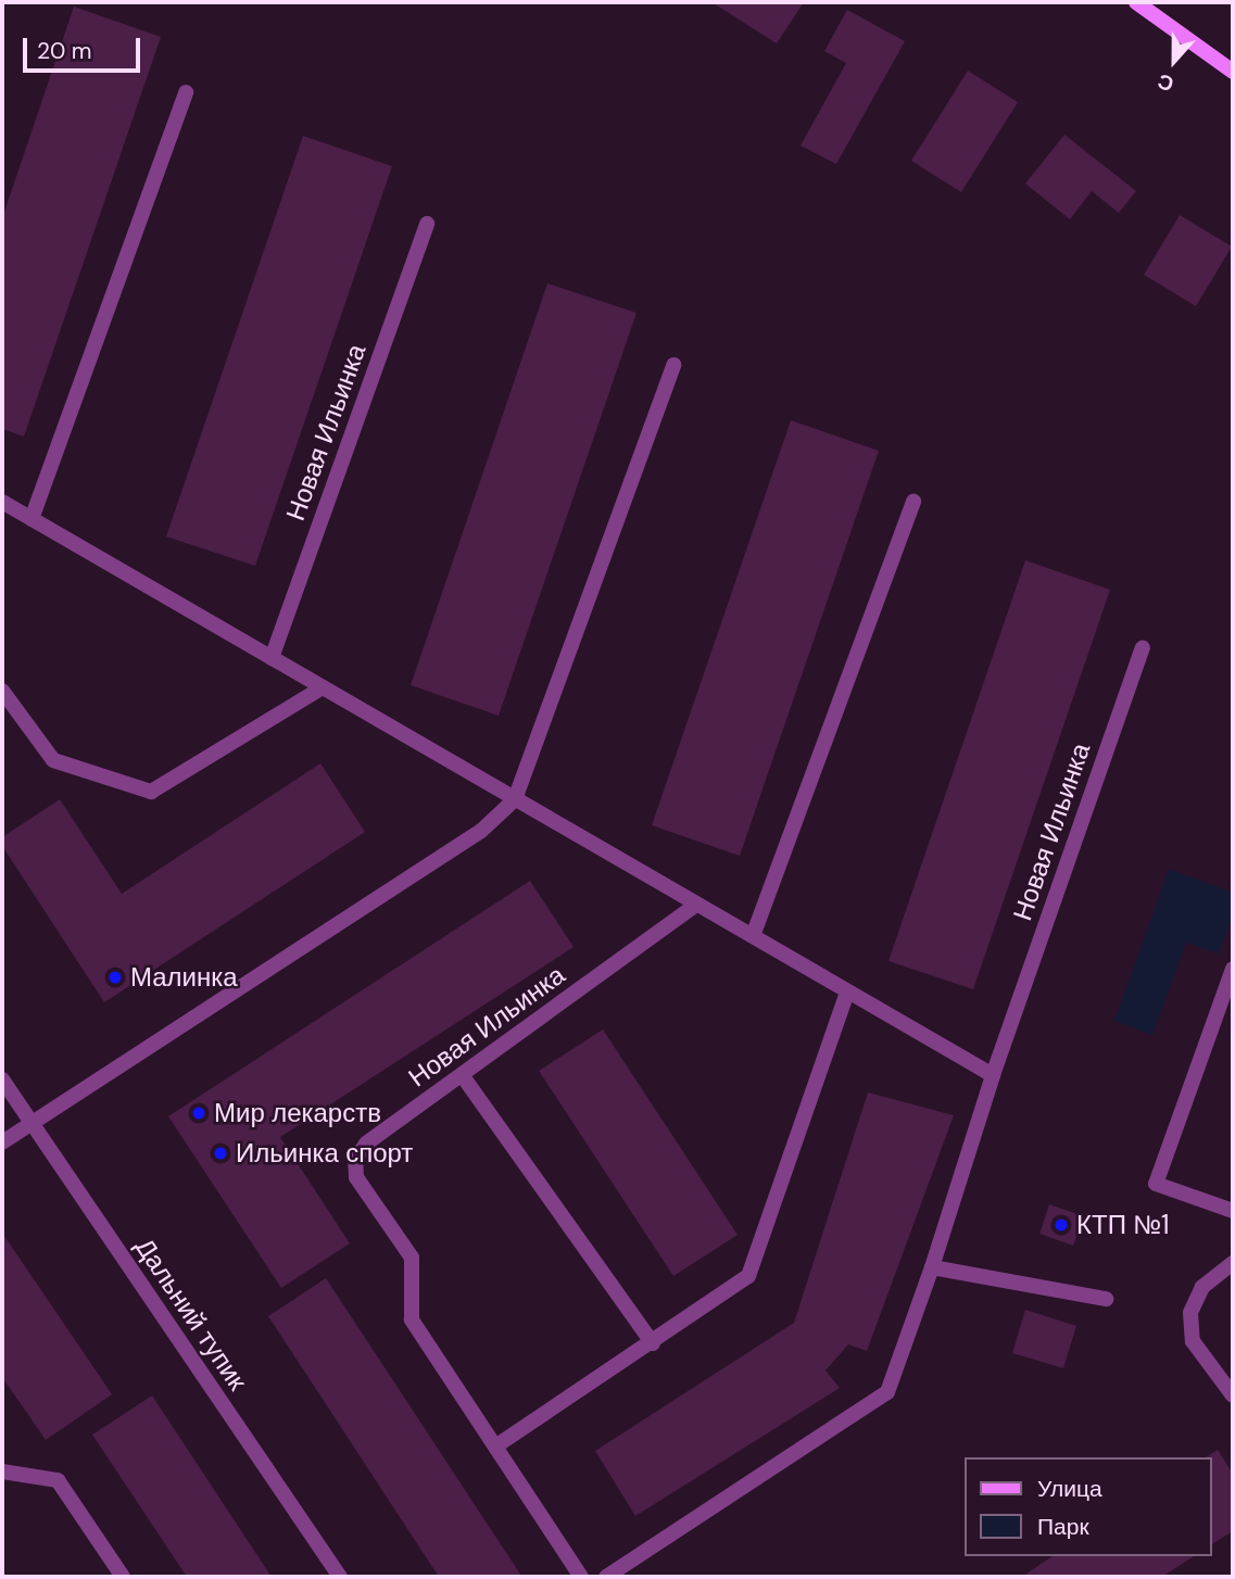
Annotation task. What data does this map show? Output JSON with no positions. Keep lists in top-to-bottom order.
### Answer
{
  "streets": {
    "street": ["Новая Ильинка", "Дальний тупик"]
  },
  "places": [
    "Малинка",
    "Мир лекарств",
    "Ильинка спорт",
    "КТП №1"
  ],
  "legend": ["Улица", "Парк"],
  "scale_bar": "20 m",
  "north": "bottom"
}
